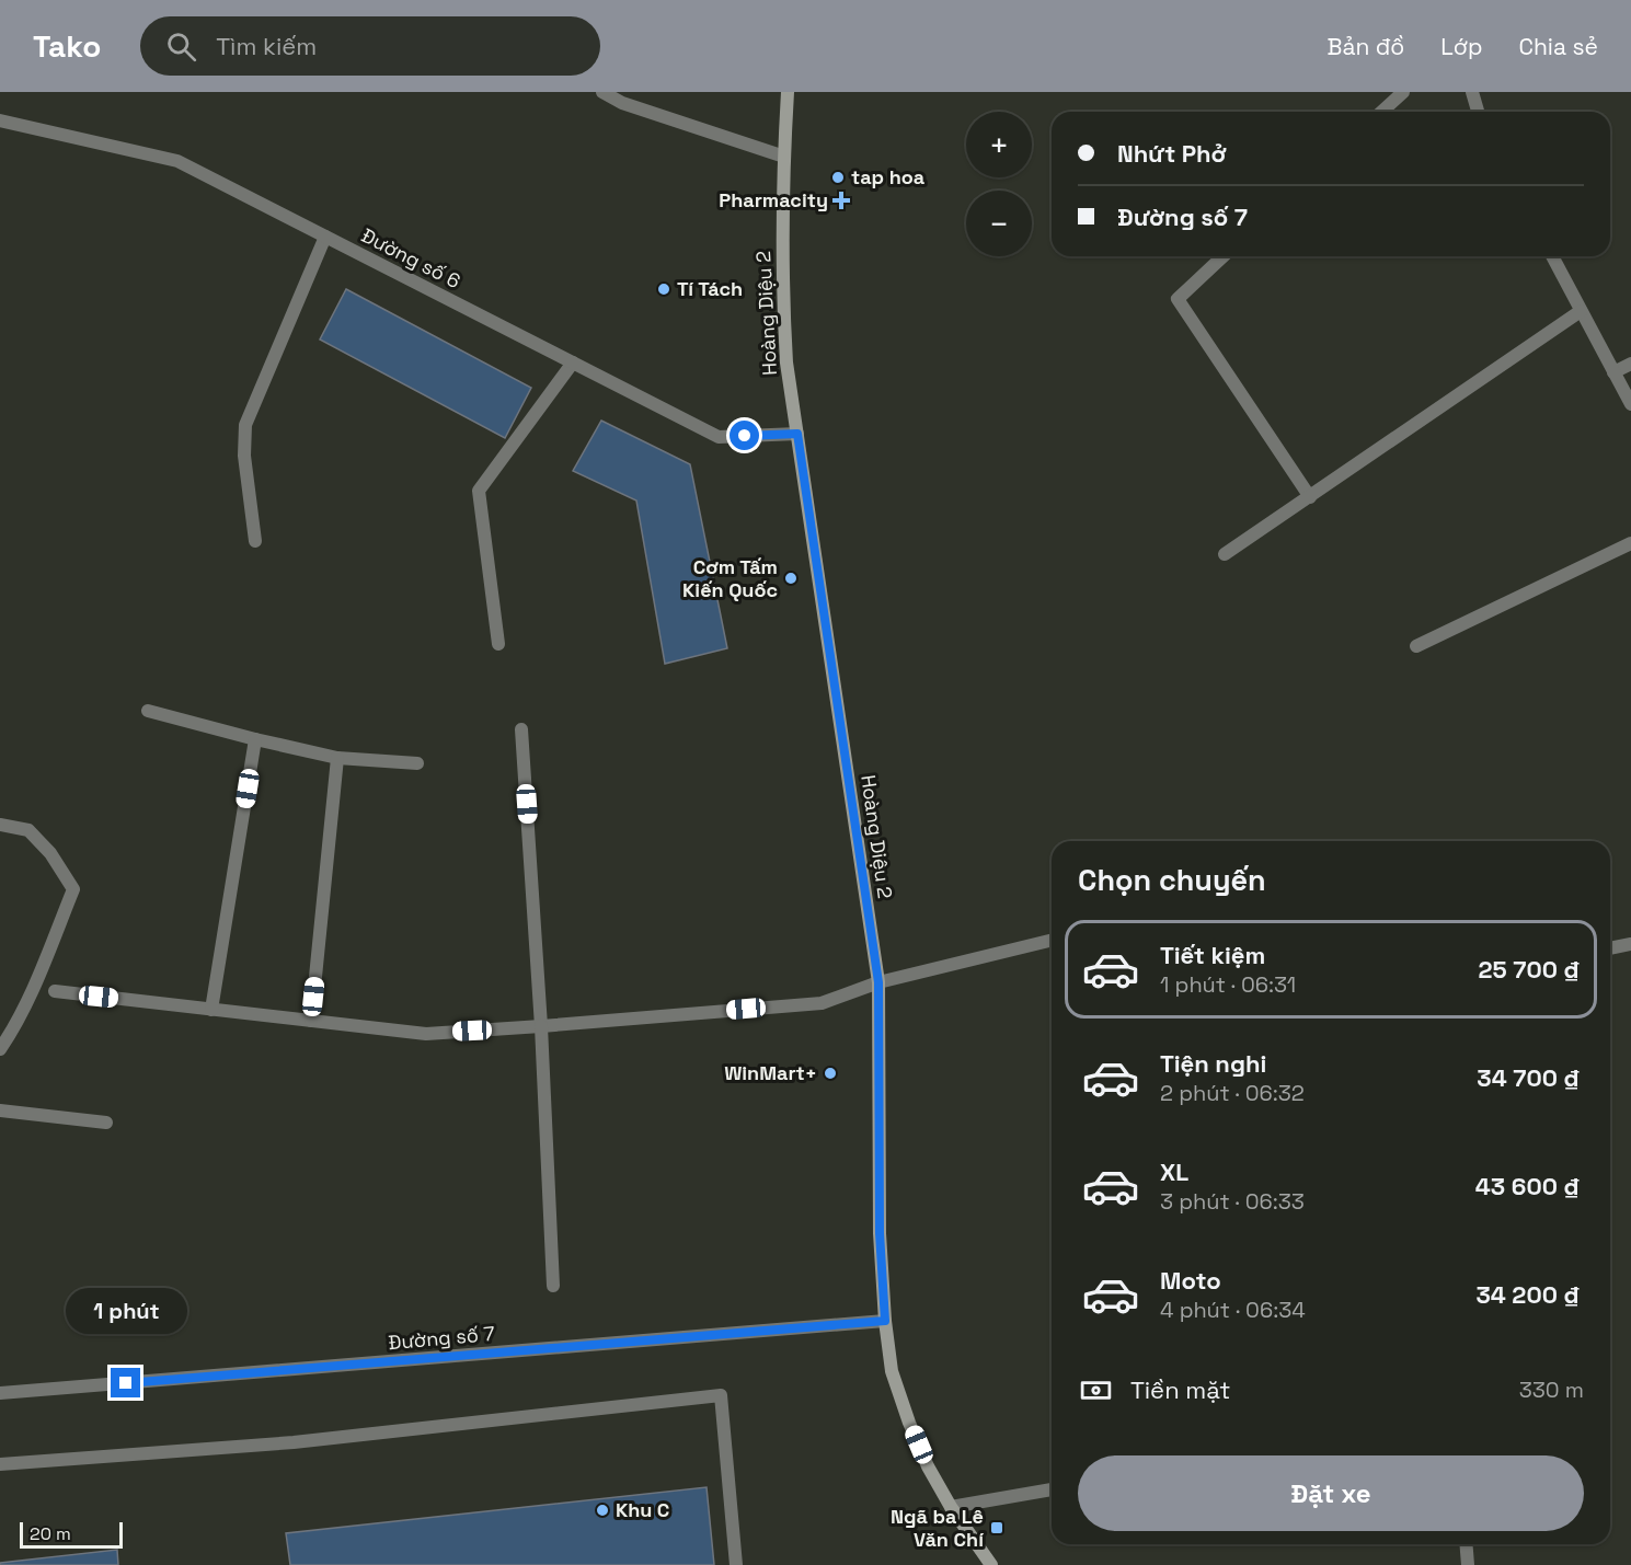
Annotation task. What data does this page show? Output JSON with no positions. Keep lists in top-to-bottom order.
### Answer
{
  "streets": {
    "street": ["Đường số 6", "Hoàng Diệu 2", "Đường số 7"]
  },
  "crossings": [
    ["Đường số 6", "Hoàng Diệu 2"],
    ["Hoàng Diệu 2", "Đường số 7"]
  ],
  "places": {
    "other": [
      "tap hoa",
      "Tí Tách",
      "Cơm Tấm Kiến Quốc",
      "WinMart+",
      "Khu C"
    ],
    "health": ["Pharmacity"],
    "transit": ["Ngã ba Lê Văn Chí"]
  },
  "scale_bar": "20 m",
  "page": {
    "header": "Tako",
    "search": "Tìm kiếm",
    "nav": ["Bản đồ", "Lớp", "Chia sẻ"],
    "map_buttons": ["+", "−"],
    "banner": ["Nhứt Phở", "Đường số 7"],
    "heading": "Chọn chuyến",
    "list": [
      {
        "name": "Tiết kiệm",
        "note": "1 phút · 06:31",
        "value": "25 700 ₫"
      },
      {
        "name": "Tiện nghi",
        "note": "2 phút · 06:32",
        "value": "34 700 ₫"
      },
      {
        "name": "XL",
        "note": "3 phút · 06:33",
        "value": "43 600 ₫"
      },
      {
        "name": "Moto",
        "note": "4 phút · 06:34",
        "value": "34 200 ₫"
      }
    ],
    "bubble": "1 phút",
    "pay": ["Tiền mặt", "330 m"],
    "buttons": "Đặt xe",
    "scale": "20 m"
  }
}
